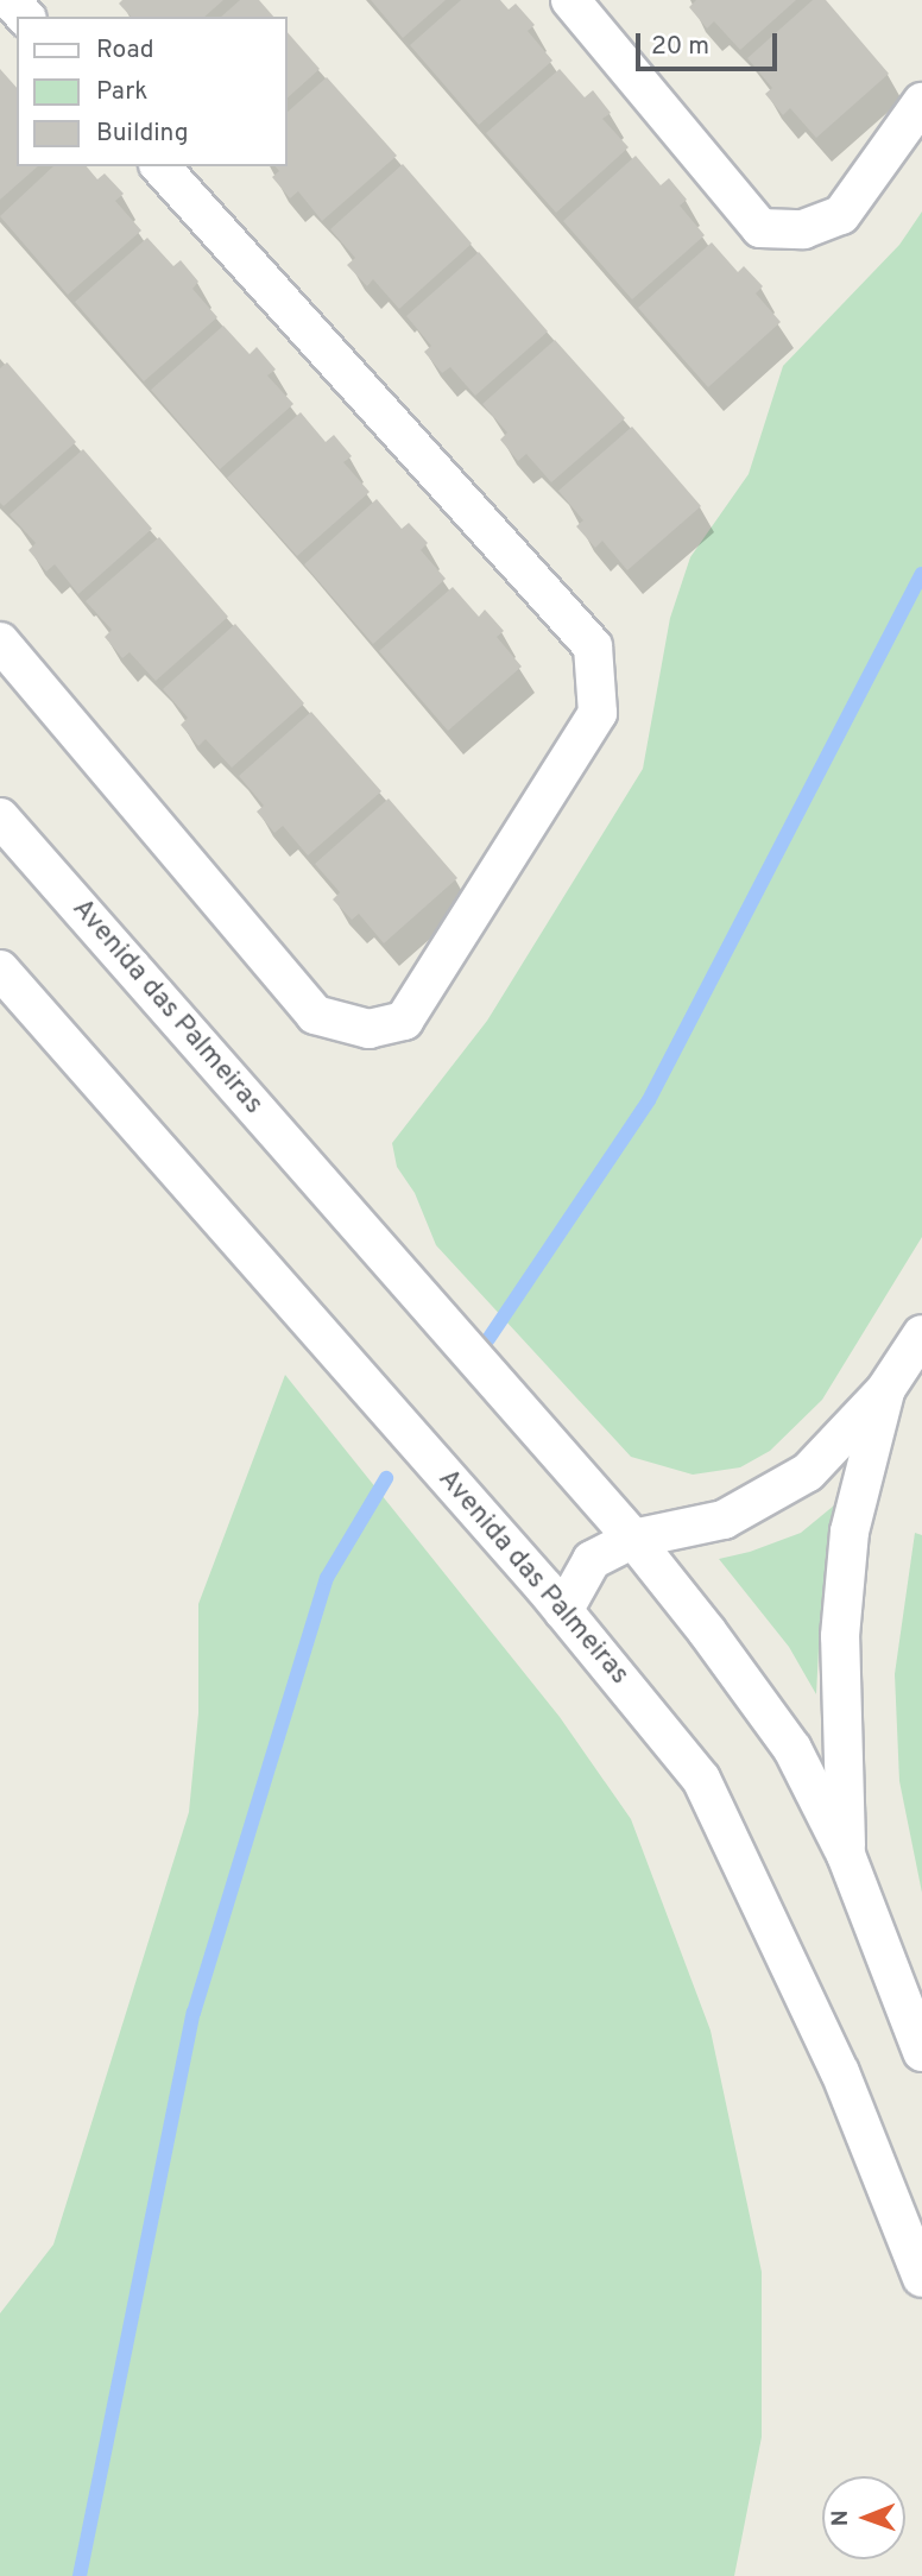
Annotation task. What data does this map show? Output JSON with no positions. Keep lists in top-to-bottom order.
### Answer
{
  "streets": {
    "street": ["Avenida das Palmeiras"]
  },
  "legend": ["Road", "Park", "Building"],
  "scale_bar": "20 m",
  "north": "left"
}
